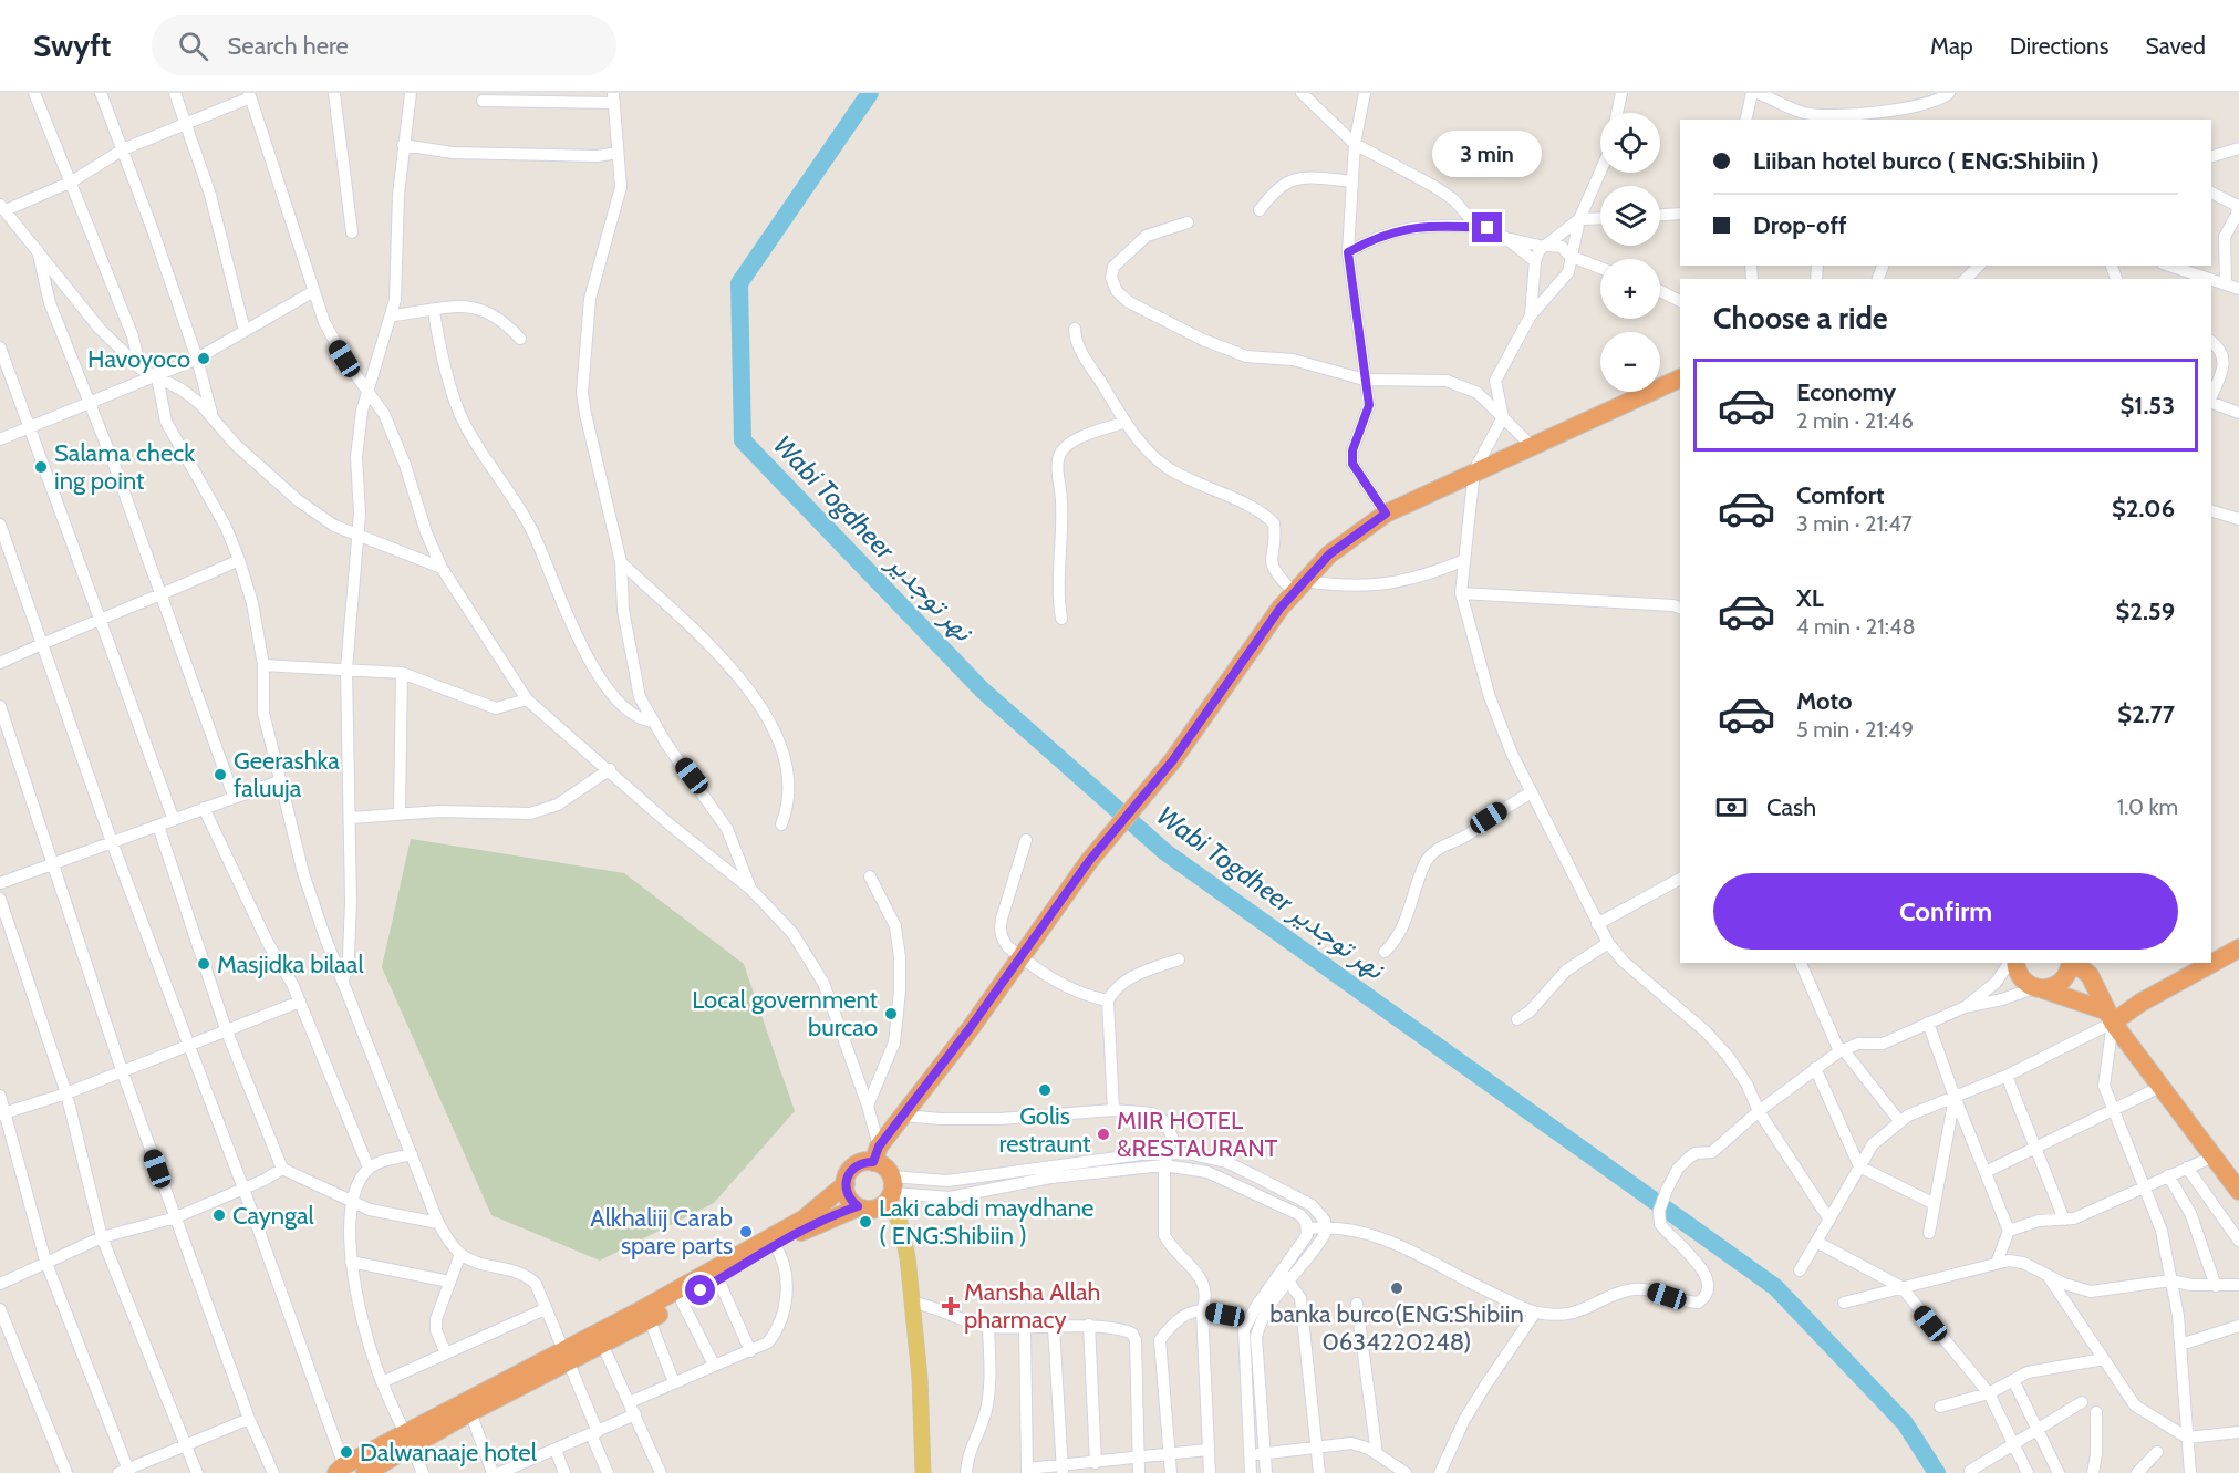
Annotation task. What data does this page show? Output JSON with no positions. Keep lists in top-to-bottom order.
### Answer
{
  "water": ["Wabi Togdheer نهر توجدير"],
  "places": {
    "other": [
      "Havoyoco",
      "Salama check ing point",
      "Geerashka faluuja",
      "Masjidka bilaal",
      "Local government burcao",
      "Golis restraunt",
      "MIIR HOTEL &RESTAURANT",
      "Cayngal",
      "Laki cabdi maydhane ( ENG:Shibiin )",
      "Alkhaliij Carab spare parts",
      "banka burco(ENG:Shibiin 0634220248)",
      "Dalwanaaje hotel"
    ],
    "health": ["Mansha Allah pharmacy"]
  },
  "page": {
    "header": "Swyft",
    "search": "Search here",
    "nav": ["Map", "Directions", "Saved"],
    "map_buttons": ["+", "−"],
    "banner": ["Liiban hotel burco ( ENG:Shibiin )", "Drop-off"],
    "bubble": "3 min",
    "heading": "Choose a ride",
    "list": [
      {
        "name": "Economy",
        "note": "2 min · 21:46",
        "value": "$1.53"
      },
      {
        "name": "Comfort",
        "note": "3 min · 21:47",
        "value": "$2.06"
      },
      {
        "name": "XL",
        "note": "4 min · 21:48",
        "value": "$2.59"
      },
      {
        "name": "Moto",
        "note": "5 min · 21:49",
        "value": "$2.77"
      }
    ],
    "pay": ["Cash", "1.0 km"],
    "buttons": "Confirm"
  }
}
